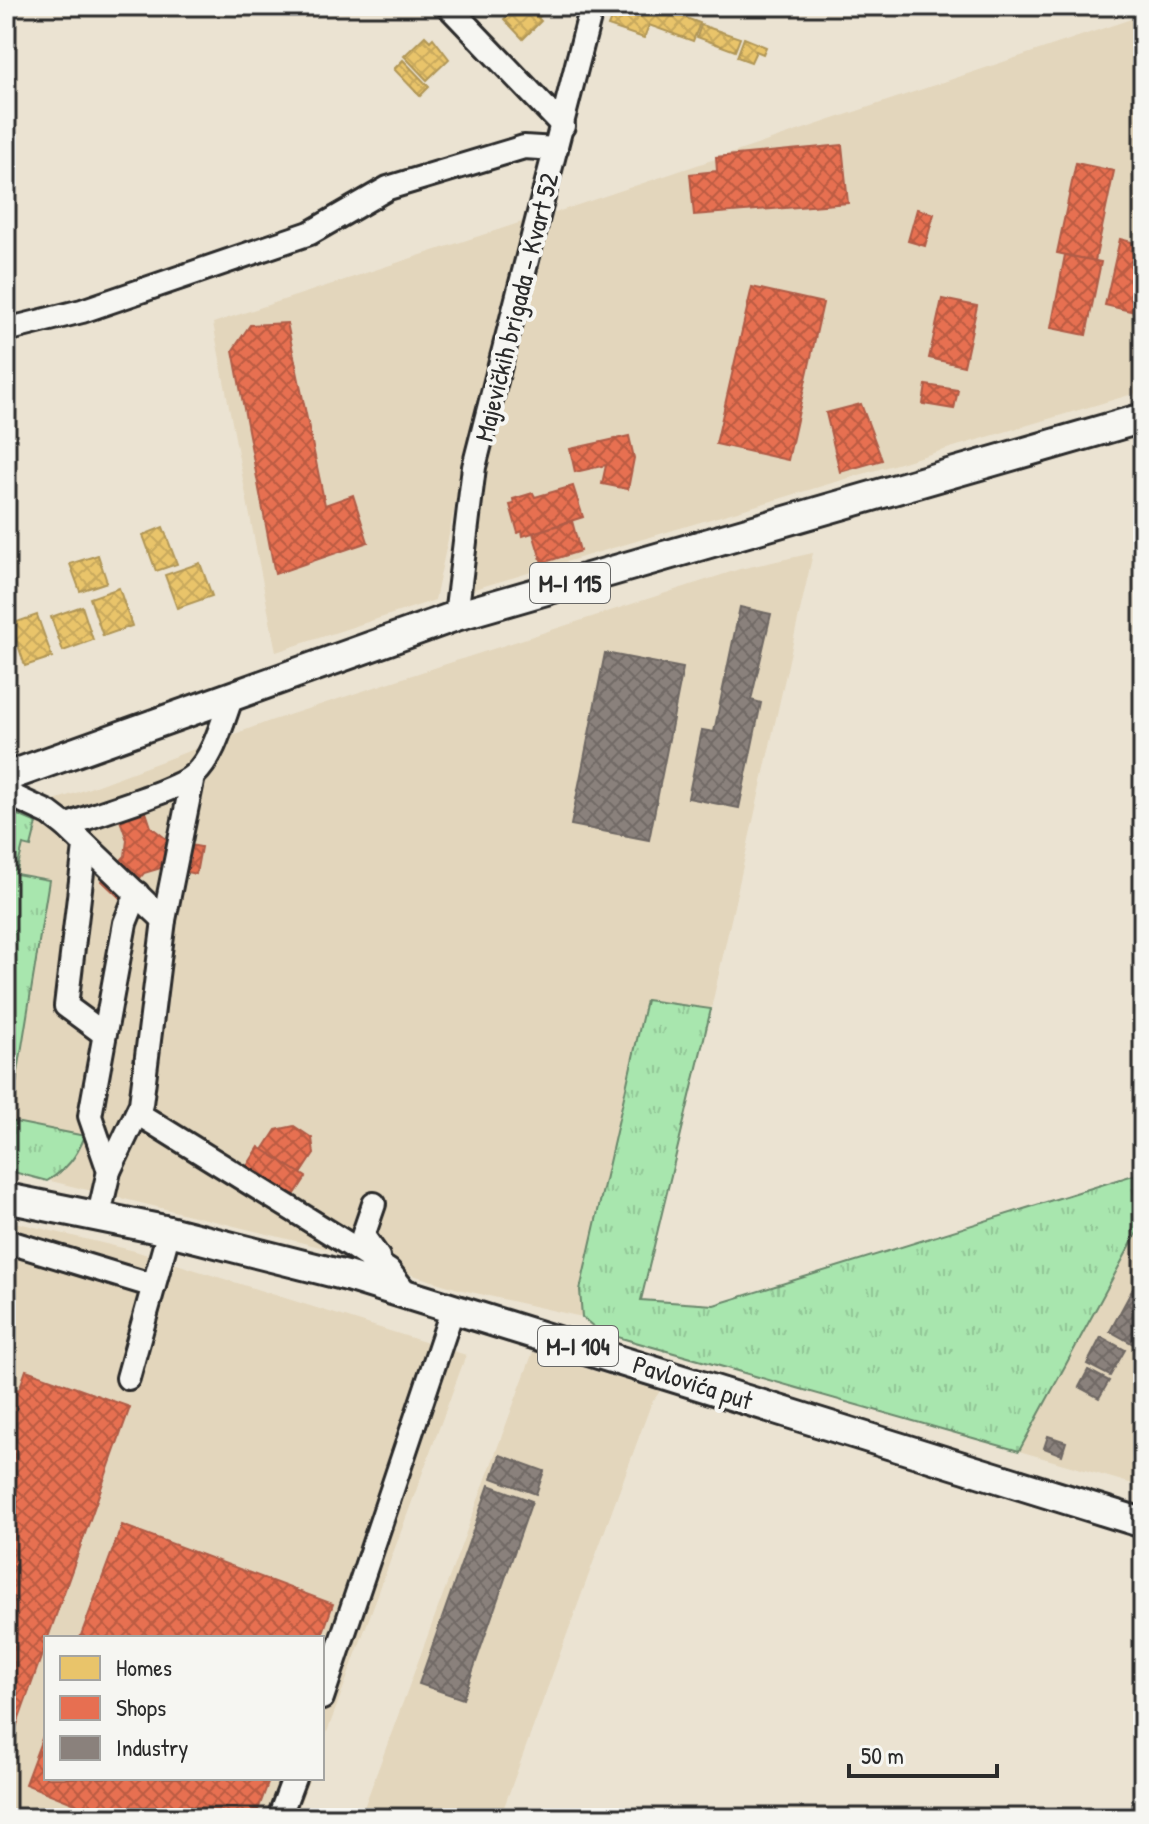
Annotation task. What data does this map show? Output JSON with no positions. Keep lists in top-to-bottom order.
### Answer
{
  "streets": {
    "main road": ["M-I 115", "M-I 104", "Pavlovića put"],
    "street": ["Majevičkih brigada - Kvart 52"]
  },
  "crossings": [
    ["Majevičkih brigada - Kvart 52", "M-I 115"]
  ],
  "legend": ["Homes", "Shops", "Industry"],
  "scale_bar": "50 m"
}
